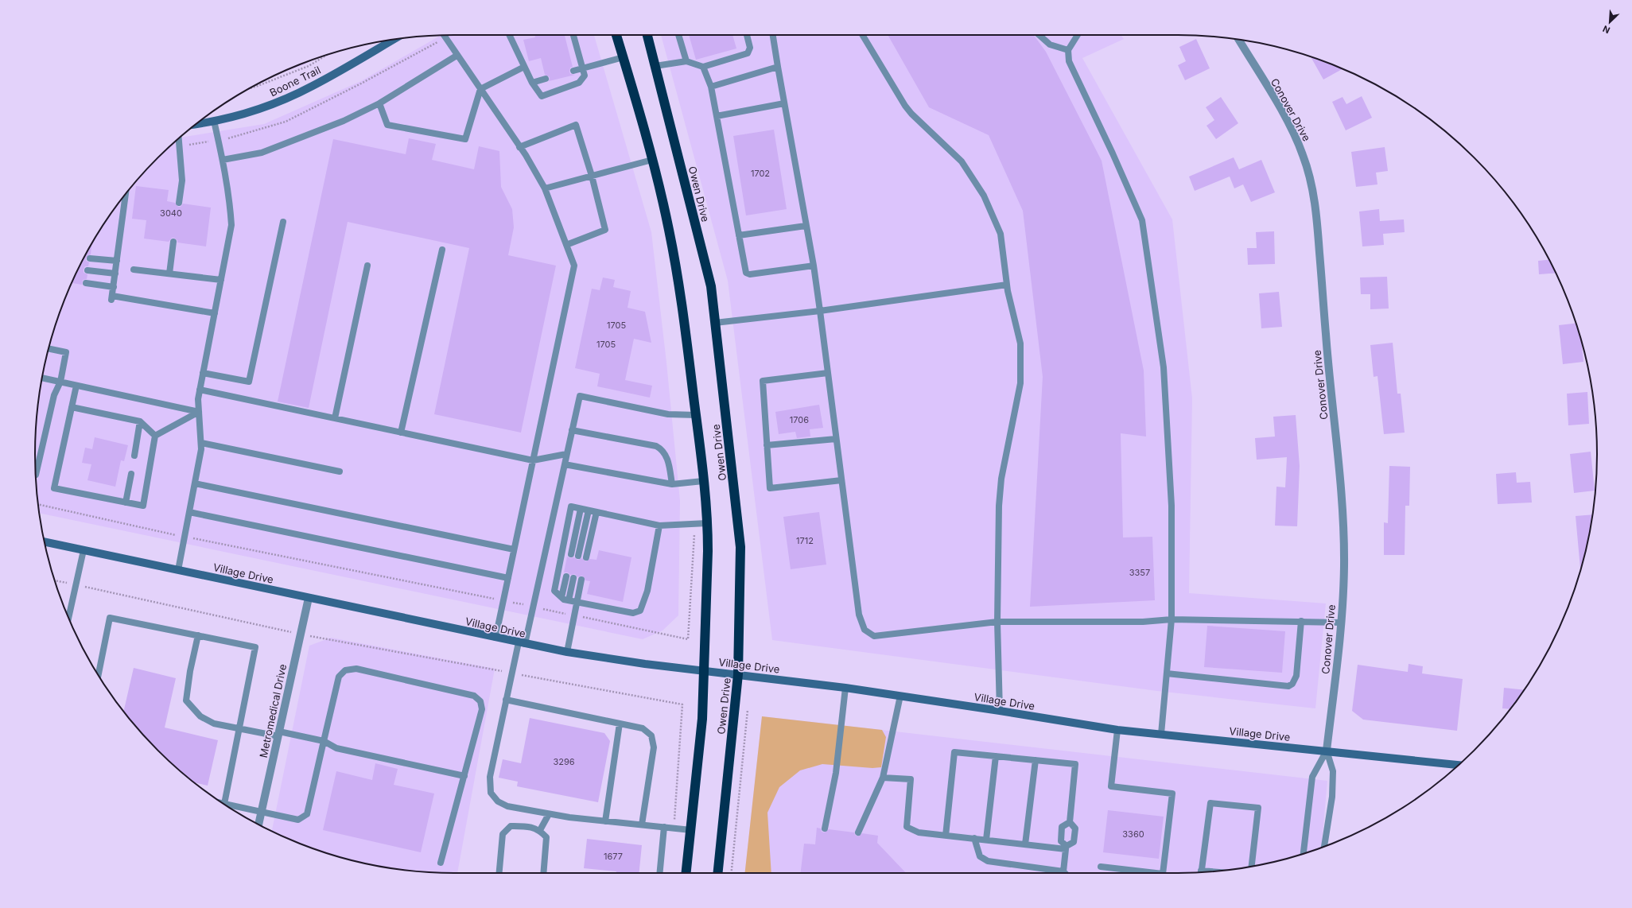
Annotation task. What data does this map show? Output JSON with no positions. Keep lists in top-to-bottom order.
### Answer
{
  "streets": {
    "highway": ["Owen Drive"],
    "main road": ["Boone Trail", "Village Drive"],
    "street": ["Conover Drive", "Metromedical Drive"]
  },
  "crossings": [
    ["Conover Drive", "Village Drive"],
    ["Owen Drive", "Village Drive"],
    ["Village Drive", "Metromedical Drive"]
  ],
  "house_numbers": [
    "1702",
    "3040",
    "1705",
    "1705",
    "1706",
    "1712",
    "3357",
    "3296",
    "3360",
    "1677"
  ],
  "north": "bottom left"
}
